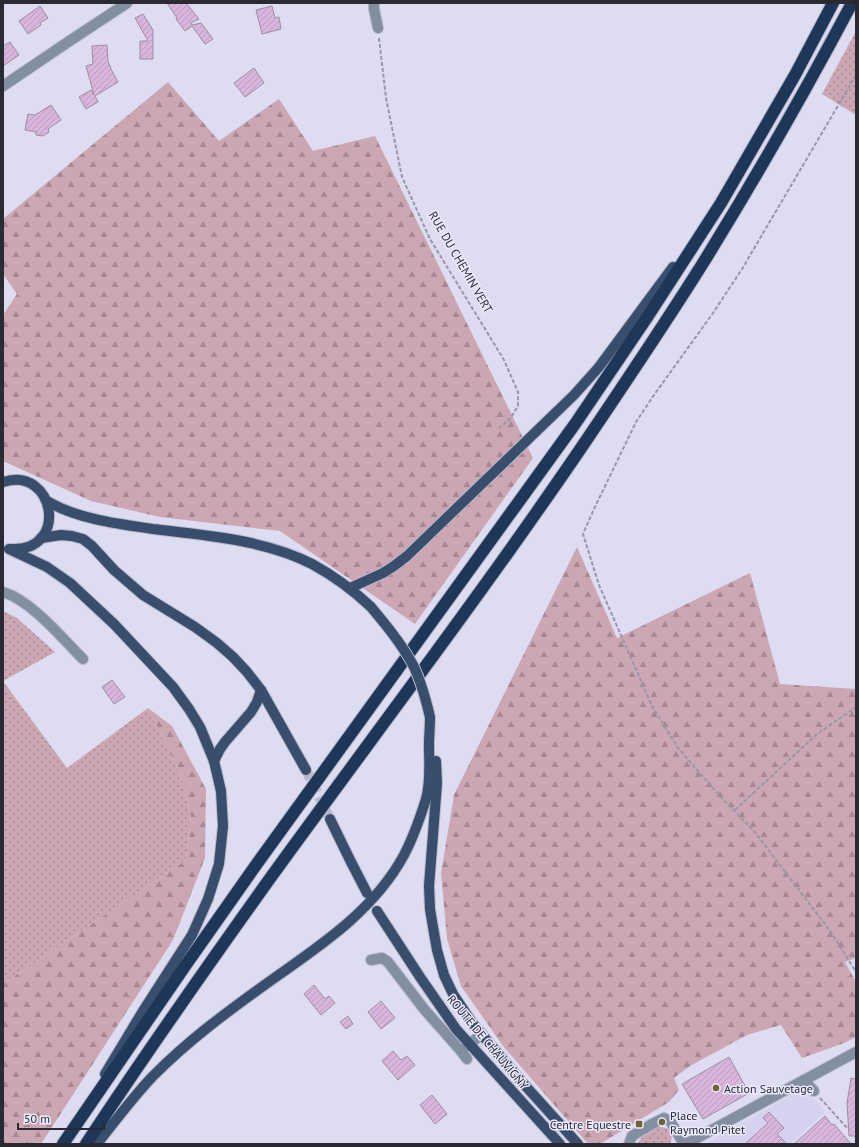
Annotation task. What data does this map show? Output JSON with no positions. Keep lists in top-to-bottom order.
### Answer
{
  "streets": {
    "main road": ["ROUTE DE CHAUVIGNY"],
    "path": ["RUE DU CHEMIN VERT"]
  },
  "places": {
    "other": ["Action Sauvetage", "Place Raymond Pitet"],
    "transit": ["Centre Equestre"]
  },
  "scale_bar": "50 m"
}
